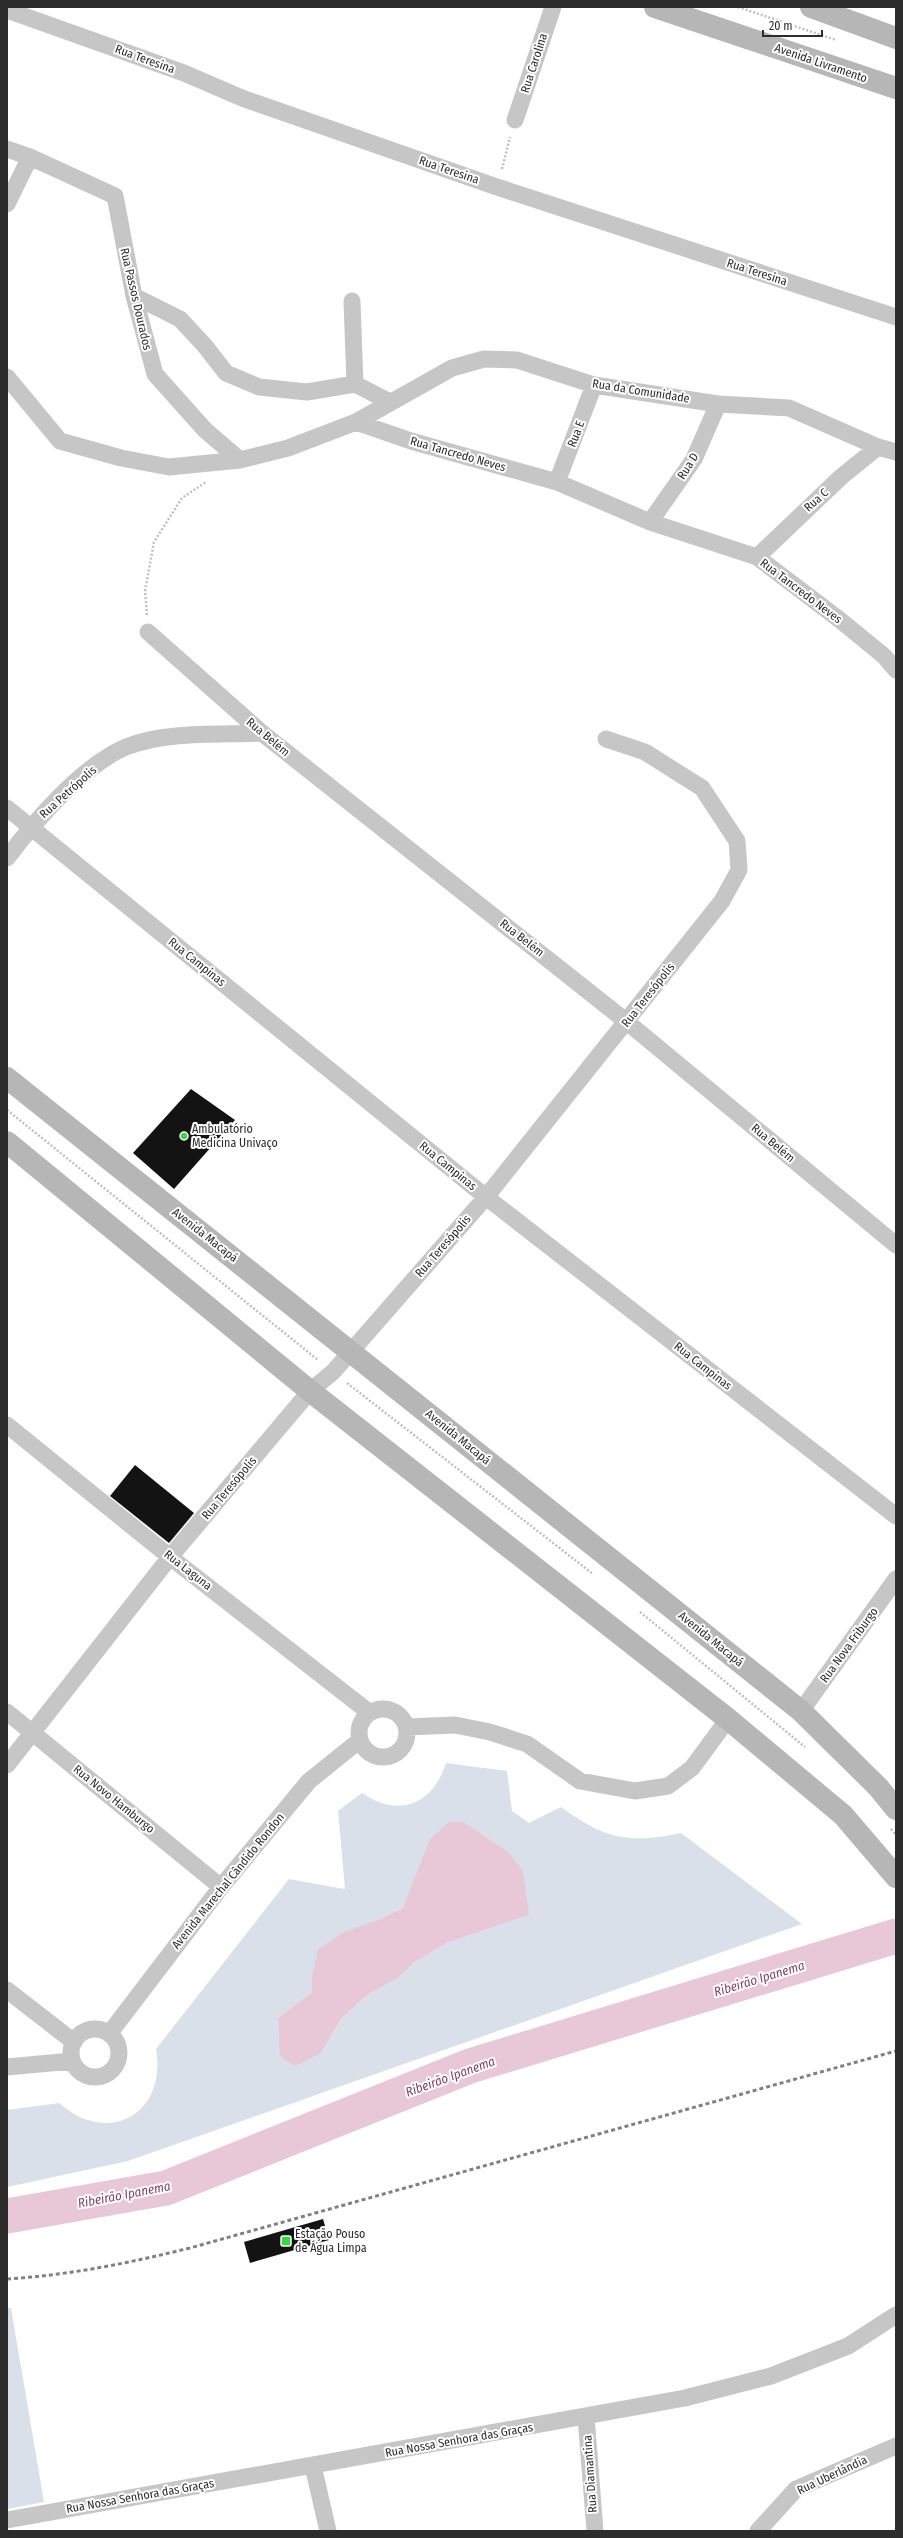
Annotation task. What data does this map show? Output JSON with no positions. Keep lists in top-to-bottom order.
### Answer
{
  "streets": {
    "main road": ["Avenida Livramento", "Avenida Macapá"],
    "street": [
      "Rua Teresina",
      "Rua Carolina",
      "Rua Passos Dourados",
      "Rua da Comunidade",
      "Rua E",
      "Rua Tancredo Neves",
      "Rua D",
      "Rua C",
      "Rua Belém",
      "Rua Petrópolis",
      "Rua Campinas",
      "Rua Teresópolis",
      "Rua Laguna",
      "Rua Nova Friburgo",
      "Rua Novo Hamburgo",
      "Avenida Marechal Cândido Rondon",
      "Rua Nossa Senhora das Graças",
      "Rua Diamantina",
      "Rua Uberlândia"
    ]
  },
  "crossings": [
    ["Rua da Comunidade", "Rua E"],
    ["Rua da Comunidade", "Rua Tancredo Neves"],
    ["Rua da Comunidade", "Rua D"],
    ["Rua da Comunidade", "Rua C"],
    ["Rua E", "Rua Tancredo Neves"],
    ["Rua Tancredo Neves", "Rua D"],
    ["Rua Tancredo Neves", "Rua C"],
    ["Rua Belém", "Rua Petrópolis"],
    ["Rua Belém", "Rua Teresópolis"],
    ["Rua Petrópolis", "Rua Campinas"],
    ["Rua Campinas", "Rua Teresópolis"],
    ["Rua Teresópolis", "Avenida Macapá"],
    ["Rua Teresópolis", "Rua Laguna"],
    ["Rua Teresópolis", "Rua Novo Hamburgo"],
    ["Avenida Macapá", "Rua Nova Friburgo"],
    ["Rua Laguna", "Avenida Marechal Cândido Rondon"],
    ["Rua Novo Hamburgo", "Avenida Marechal Cândido Rondon"],
    ["Rua Nossa Senhora das Graças", "Rua Diamantina"]
  ],
  "water": ["Ribeirão Ipanema"],
  "places": {
    "other": ["Ambulatório Medicina Univaço"],
    "transit": ["Estação Pouso de Água Limpa"]
  },
  "scale_bar": "20 m"
}
